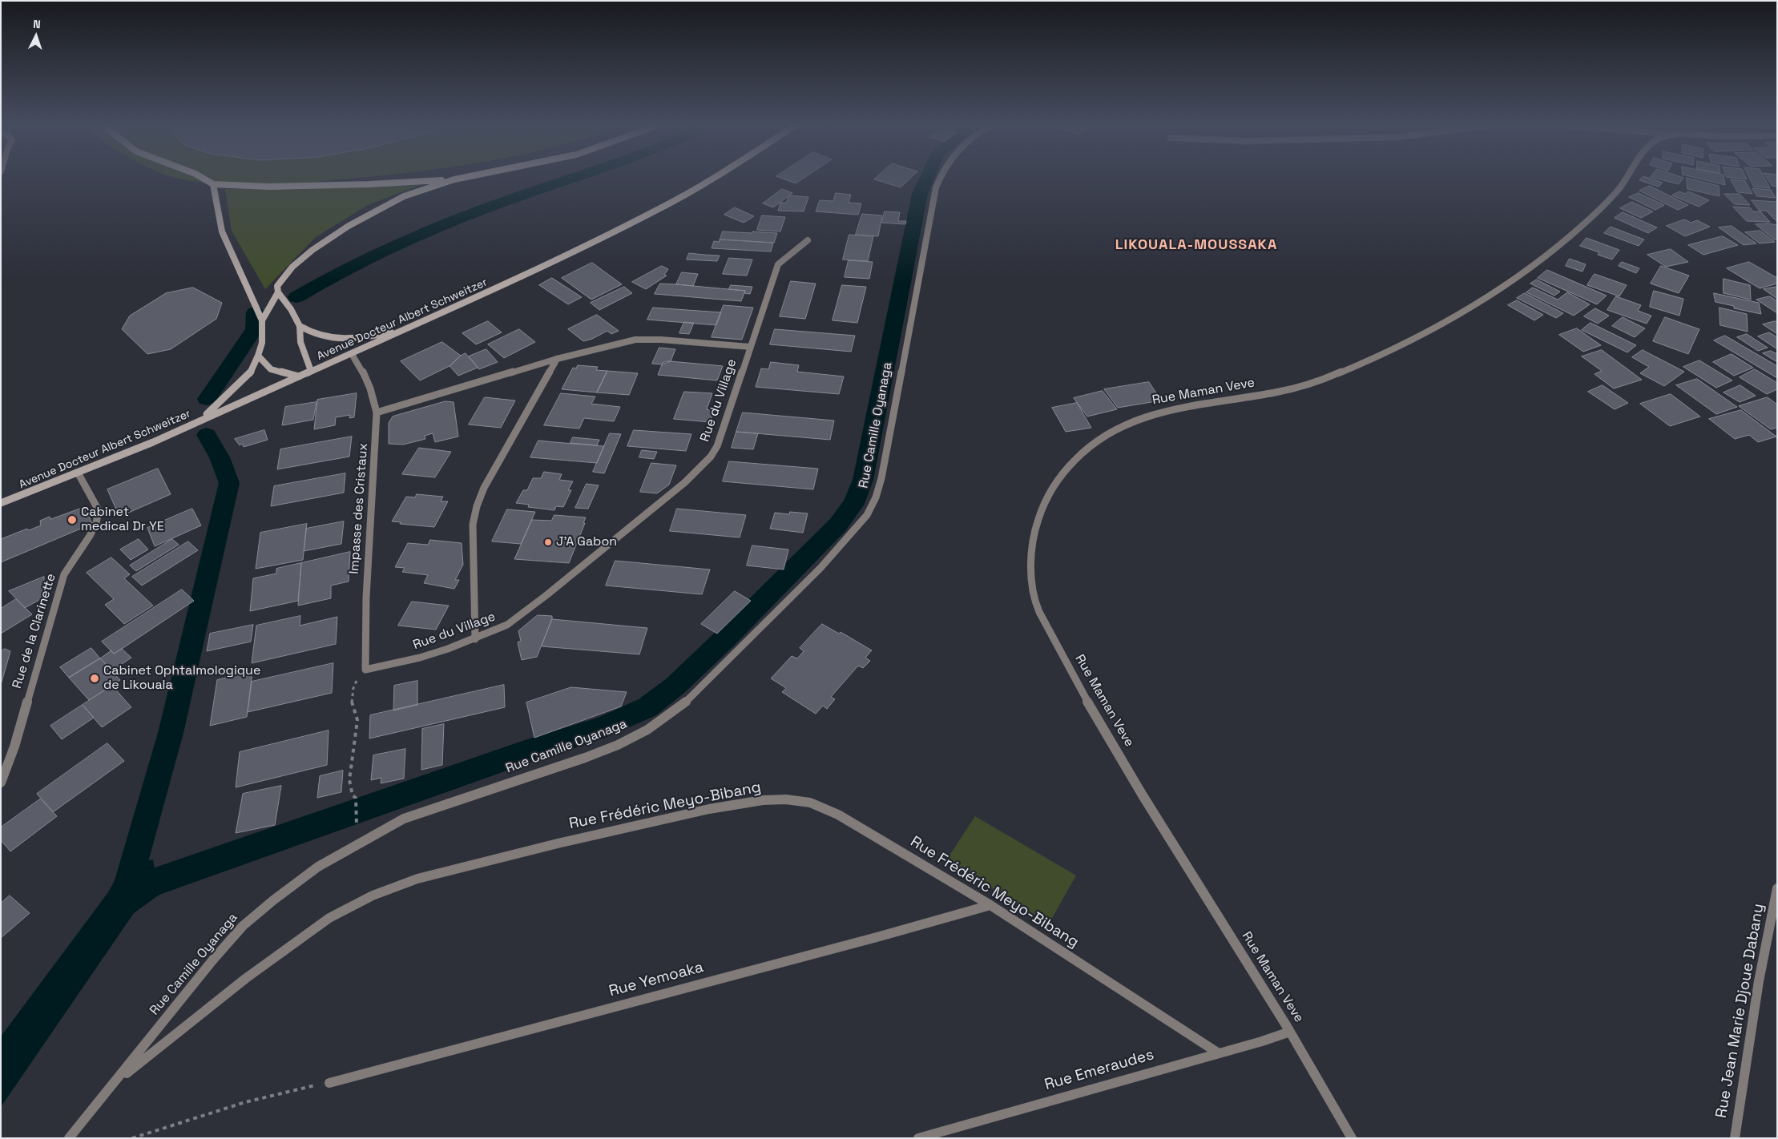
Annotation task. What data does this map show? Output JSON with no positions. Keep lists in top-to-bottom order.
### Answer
{
  "streets": {
    "main road": ["Avenue Docteur Albert Schweitzer"],
    "street": [
      "Rue Maman Veve",
      "Rue du Village",
      "Rue Camille Oyanaga",
      "Impasse des Cristaux",
      "Rue de la Clarinette",
      "Rue Frédéric Meyo-Bibang",
      "Rue Yemoaka",
      "Rue Jean Marie Djoue Dabany",
      "Rue Emeraudes"
    ]
  },
  "crossings": [
    ["Avenue Docteur Albert Schweitzer", "Impasse des Cristaux"],
    ["Avenue Docteur Albert Schweitzer", "Rue de la Clarinette"],
    ["Rue Maman Veve", "Rue Emeraudes"],
    ["Rue du Village", "Impasse des Cristaux"],
    ["Rue Camille Oyanaga", "Rue Frédéric Meyo-Bibang"],
    ["Rue Frédéric Meyo-Bibang", "Rue Yemoaka"],
    ["Rue Frédéric Meyo-Bibang", "Rue Emeraudes"]
  ],
  "districts": ["LIKOUALA-MOUSSAKA"],
  "places": ["Cabinet medical Dr YE", "J'A Gabon", "Cabinet Ophtalmologique de Likouala"],
  "north": "top"
}
